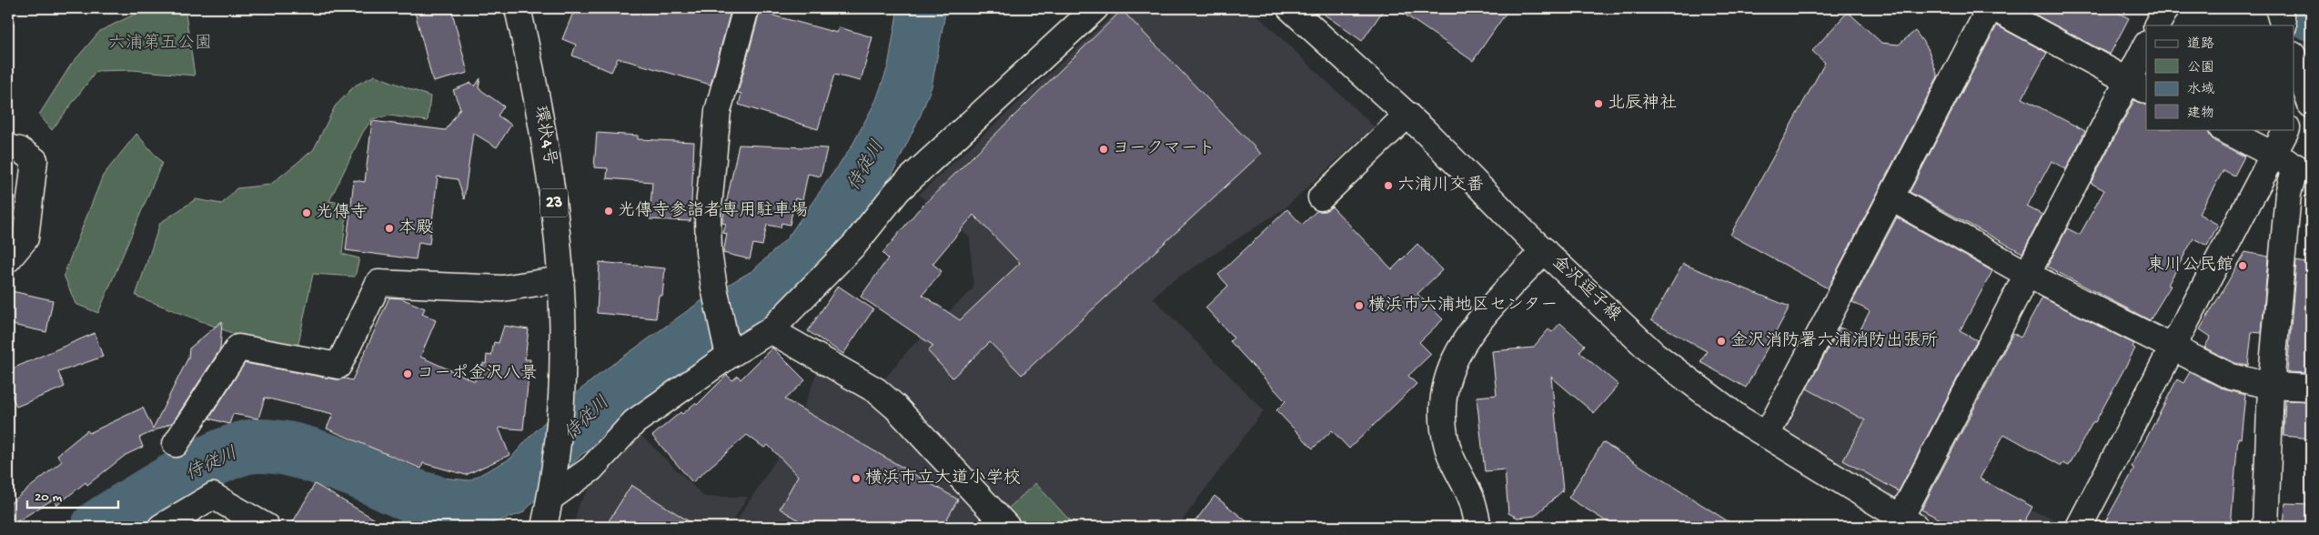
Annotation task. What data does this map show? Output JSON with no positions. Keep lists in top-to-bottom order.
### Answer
{
  "streets": {
    "street": ["環状4号", "23", "金沢逗子線"]
  },
  "crossings": [
    ["環状4号", "23"]
  ],
  "water": ["侍従川"],
  "parks": ["六浦第五公園"],
  "places": [
    "北辰神社",
    "ヨークマート",
    "六浦川交番",
    "光傳寺参詣者専用駐車場",
    "光傳寺",
    "本殿",
    "東川公民館",
    "横浜市六浦地区センター",
    "金沢消防署六浦消防出張所",
    "コーポ金沢八景",
    "横浜市立大道小学校"
  ],
  "legend": [
    "道路",
    "公園",
    "水域",
    "建物"
  ],
  "scale_bar": "20 m"
}
